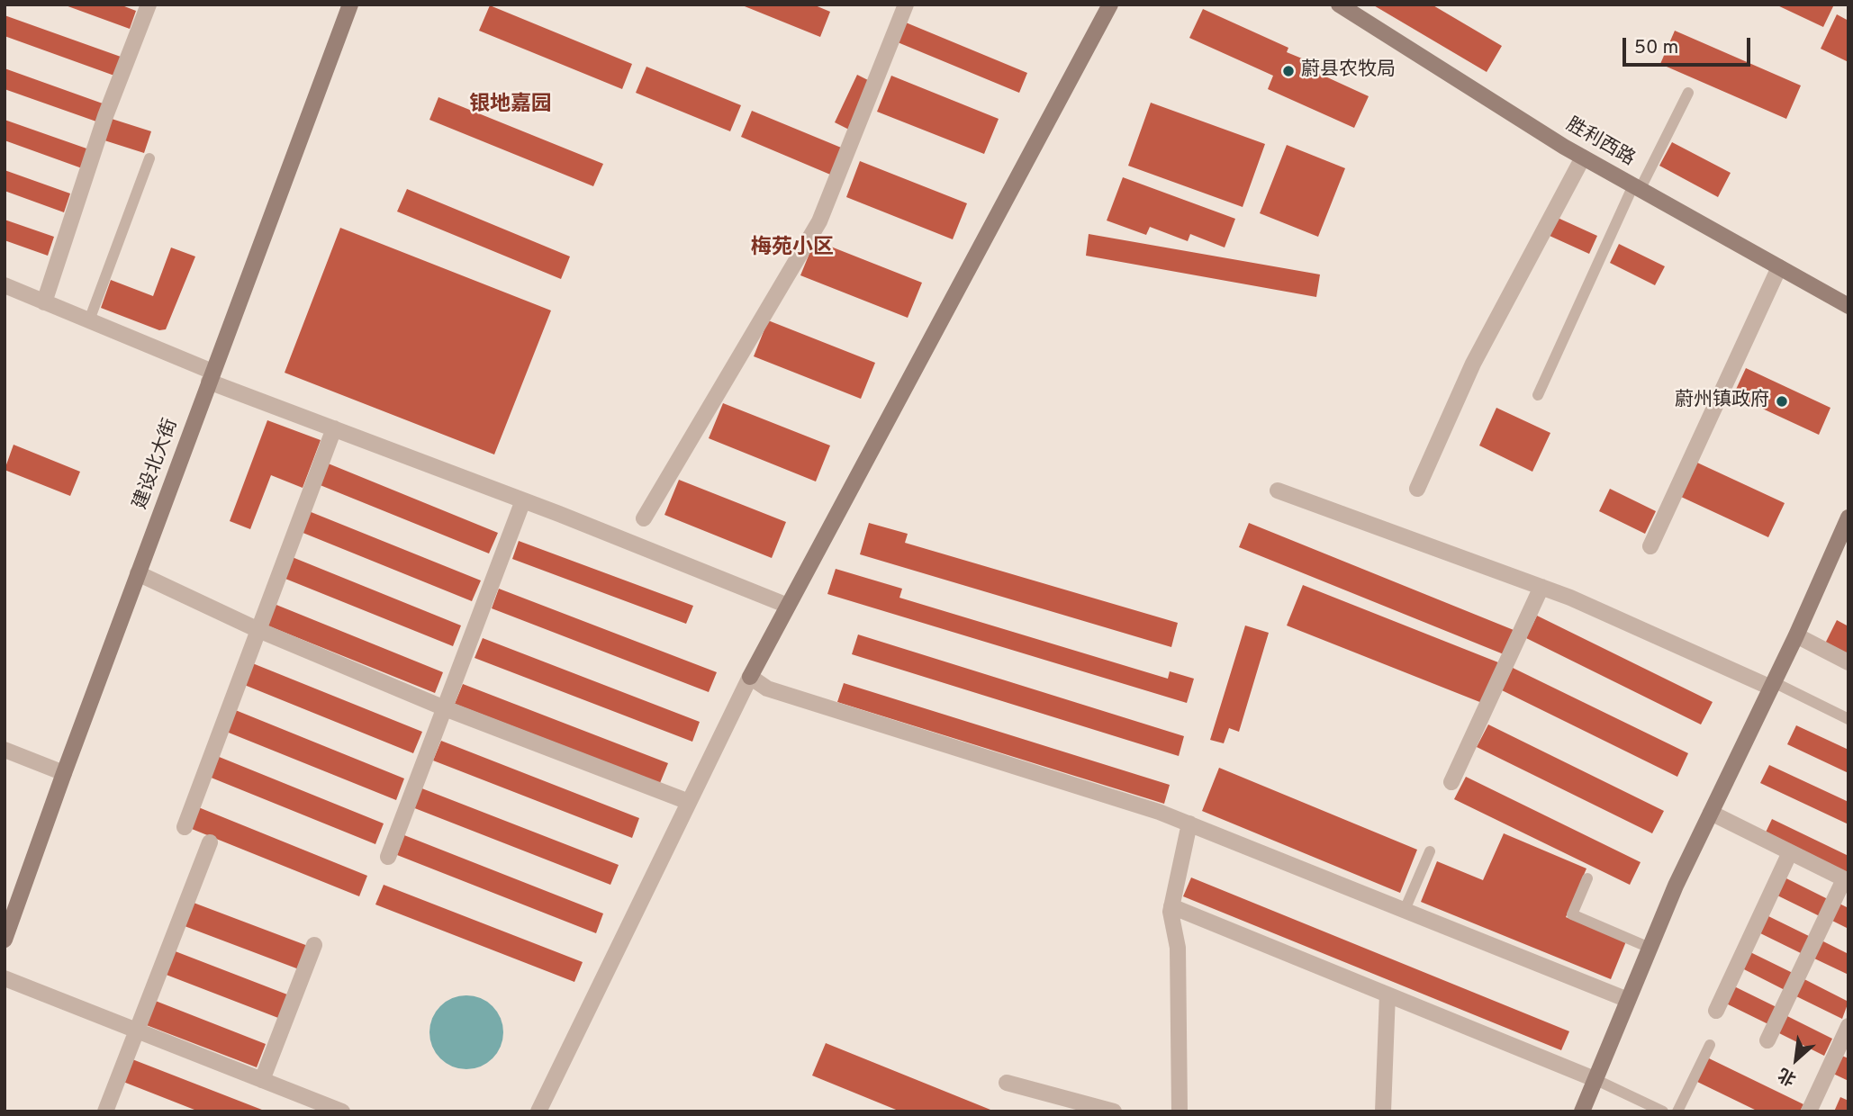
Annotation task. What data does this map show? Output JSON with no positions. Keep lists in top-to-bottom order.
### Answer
{
  "streets": {
    "main road": ["胜利西路", "建设北大街"]
  },
  "districts": ["银地嘉园", "梅苑小区"],
  "places": ["蔚县农牧局", "蔚州镇政府"],
  "scale_bar": "50 m",
  "north": "bottom left"
}
